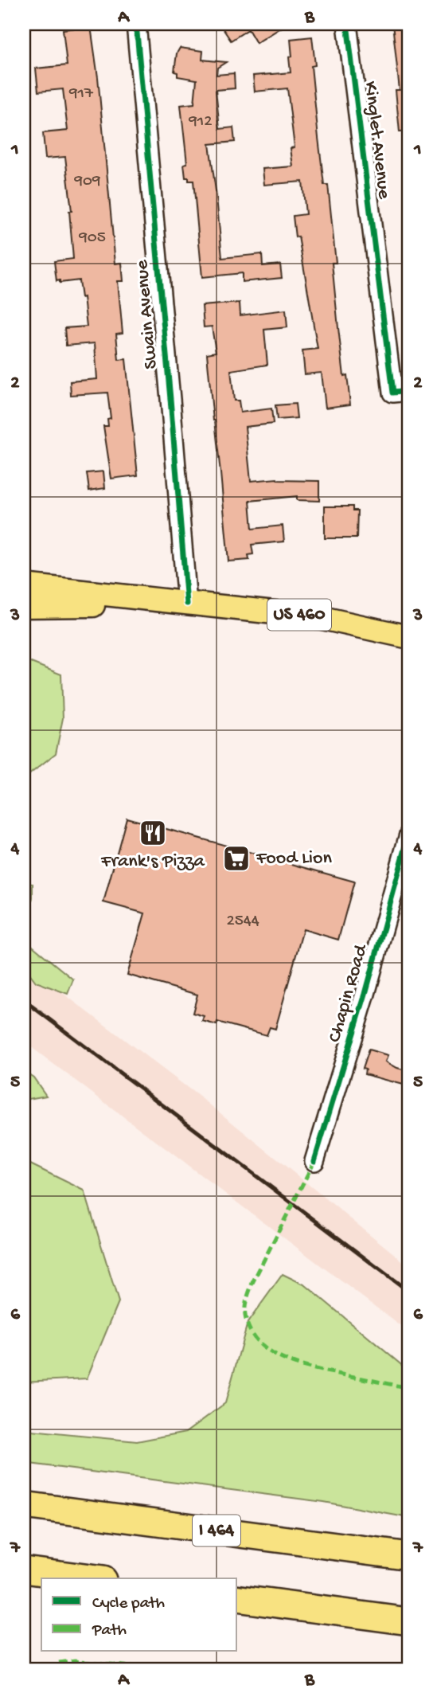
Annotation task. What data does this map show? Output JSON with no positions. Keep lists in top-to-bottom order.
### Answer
{
  "streets": {
    "highway": ["I 464"],
    "main road": ["US 460"],
    "street": ["Kinglet Avenue", "Swain Avenue", "Chapin Road"]
  },
  "crossings": [
    ["Swain Avenue", "US 460"]
  ],
  "places": {
    "restaurant": ["Frank's Pizza"],
    "supermarket": ["Food Lion"]
  },
  "house_numbers": [
    "917",
    "912",
    "909",
    "905",
    "2544"
  ],
  "legend": ["Cycle path", "Path"],
  "grid": {
    "columns": ["A", "B"],
    "rows": [
      "1",
      "2",
      "3",
      "4",
      "5",
      "6",
      "7"
    ]
  }
}
